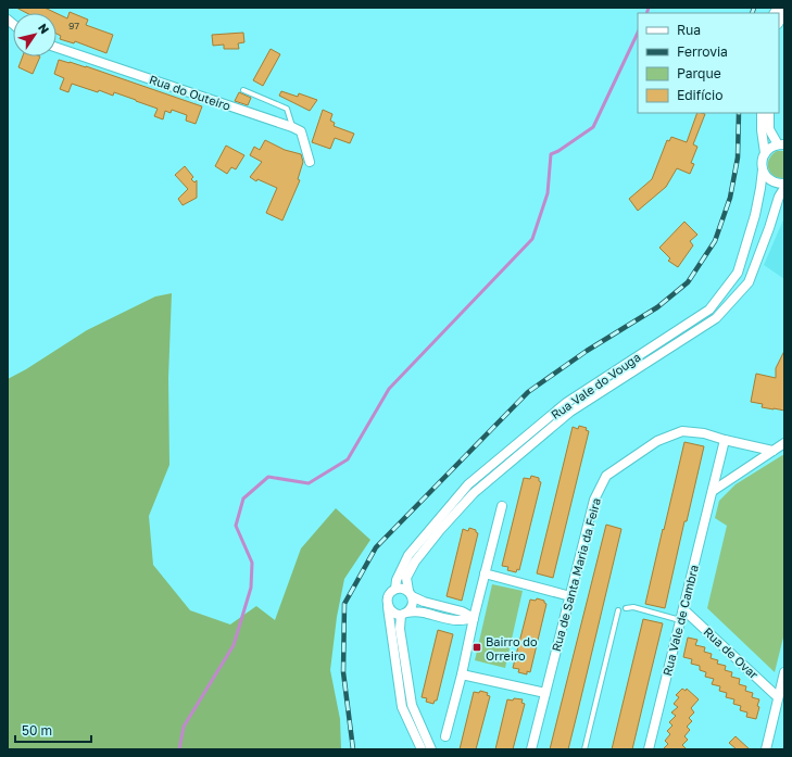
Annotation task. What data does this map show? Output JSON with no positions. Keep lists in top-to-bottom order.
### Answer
{
  "streets": {
    "street": [
      "Rua do Outeiro",
      "Rua Vale do Vouga",
      "Rua de Santa Maria da Feira",
      "Rua Vale de Cambra",
      "Rua de Ovar"
    ]
  },
  "crossings": [
    ["Rua de Santa Maria da Feira", "Rua Vale de Cambra"],
    ["Rua Vale de Cambra", "Rua de Ovar"]
  ],
  "places": {
    "transit": ["Bairro do Orreiro"]
  },
  "house_numbers": ["97"],
  "legend": [
    "Rua",
    "Ferrovia",
    "Parque",
    "Edifício"
  ],
  "scale_bar": "50 m",
  "north": "top right"
}
